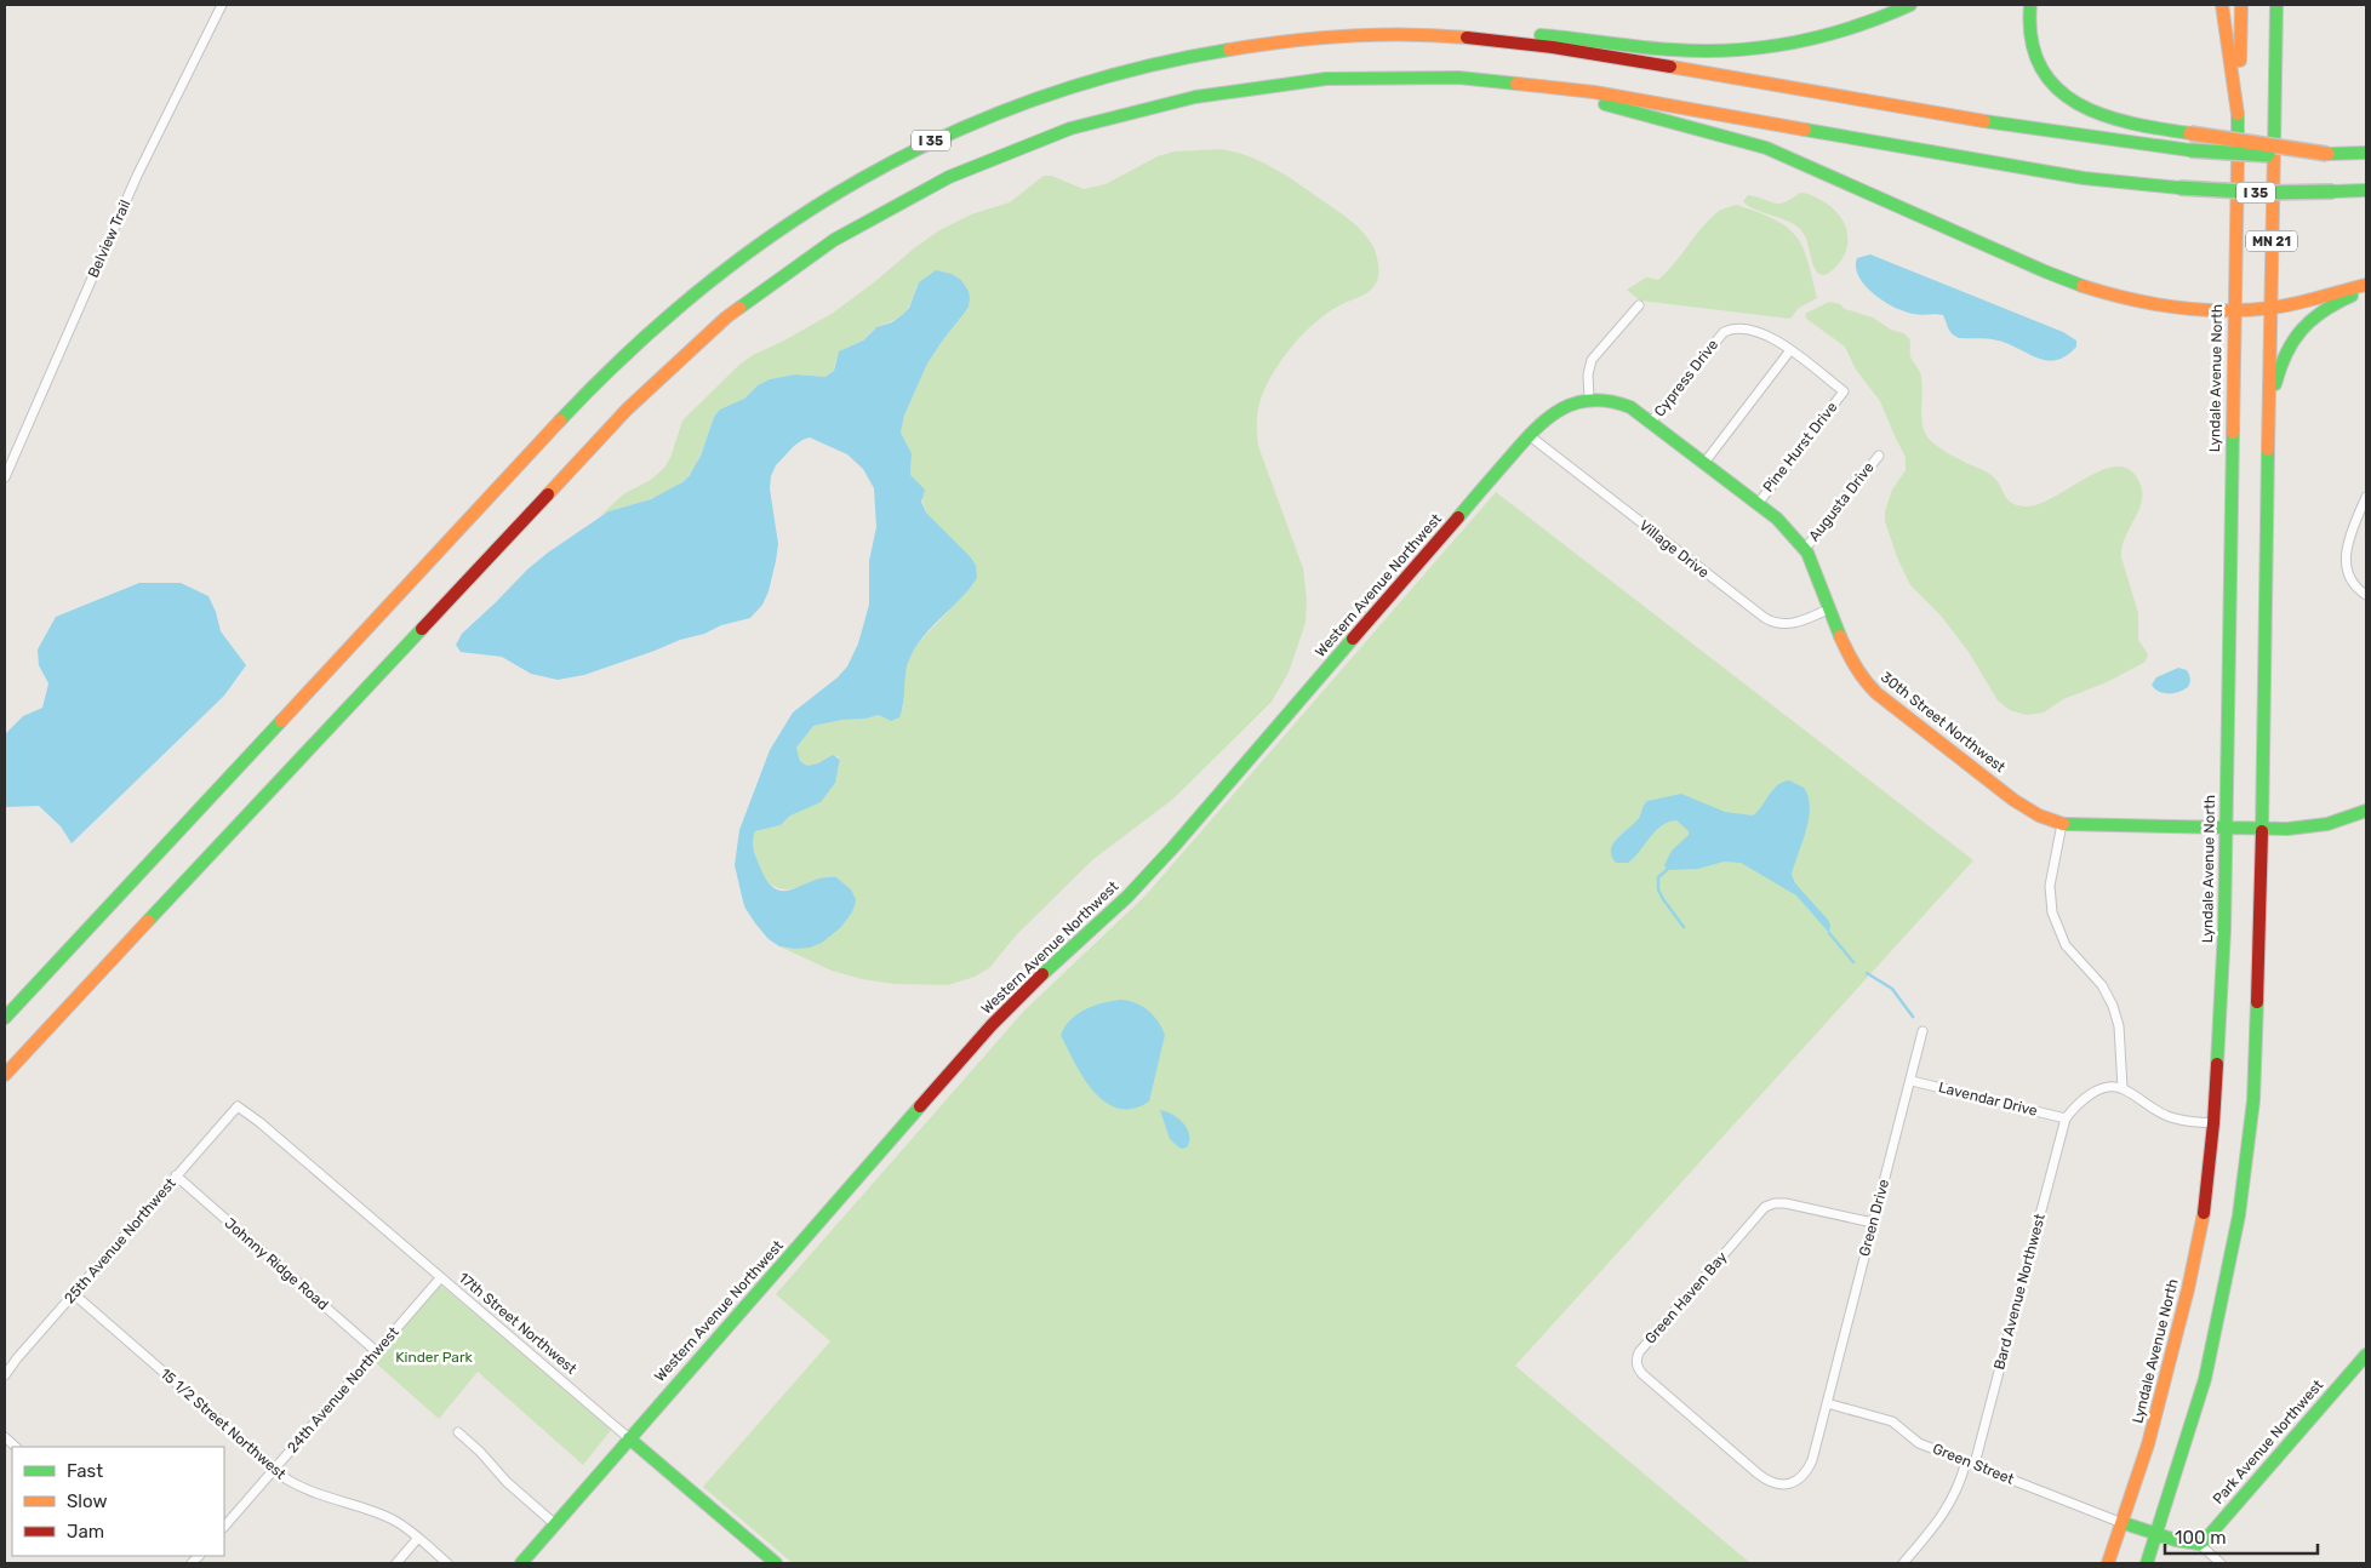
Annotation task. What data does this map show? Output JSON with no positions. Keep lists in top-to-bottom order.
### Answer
{
  "streets": {
    "main road": [
      "I 35",
      "MN 21",
      "Lyndale Avenue North",
      "Western Avenue Northwest",
      "30th Street Northwest",
      "17th Street Northwest",
      "Park Avenue Northwest"
    ],
    "street": [
      "Belview Trail",
      "Cypress Drive",
      "Pine Hurst Drive",
      "Augusta Drive",
      "Village Drive",
      "Lavendar Drive",
      "Green Drive",
      "25th Avenue Northwest",
      "Johnny Ridge Road",
      "Bard Avenue Northwest",
      "Green Haven Bay",
      "24th Avenue Northwest",
      "15 1/2 Street Northwest",
      "Green Street"
    ]
  },
  "crossings": [
    ["Cypress Drive", "Pine Hurst Drive"],
    ["Cypress Drive", "30th Street Northwest"],
    ["Lyndale Avenue North", "30th Street Northwest"],
    ["Lyndale Avenue North", "Green Street"],
    ["Pine Hurst Drive", "30th Street Northwest"],
    ["Augusta Drive", "30th Street Northwest"],
    ["Village Drive", "Western Avenue Northwest"],
    ["Village Drive", "30th Street Northwest"],
    ["Western Avenue Northwest", "30th Street Northwest"],
    ["Western Avenue Northwest", "17th Street Northwest"],
    ["Lavendar Drive", "Green Drive"],
    ["Lavendar Drive", "Bard Avenue Northwest"],
    ["Green Drive", "Green Haven Bay"],
    ["Green Drive", "Green Street"],
    ["25th Avenue Northwest", "Johnny Ridge Road"],
    ["25th Avenue Northwest", "17th Street Northwest"],
    ["25th Avenue Northwest", "15 1/2 Street Northwest"],
    ["Johnny Ridge Road", "24th Avenue Northwest"],
    ["Bard Avenue Northwest", "Green Street"],
    ["17th Street Northwest", "24th Avenue Northwest"],
    ["24th Avenue Northwest", "15 1/2 Street Northwest"]
  ],
  "parks": ["Kinder Park"],
  "legend": ["Fast", "Slow", "Jam"],
  "scale_bar": "100 m"
}
